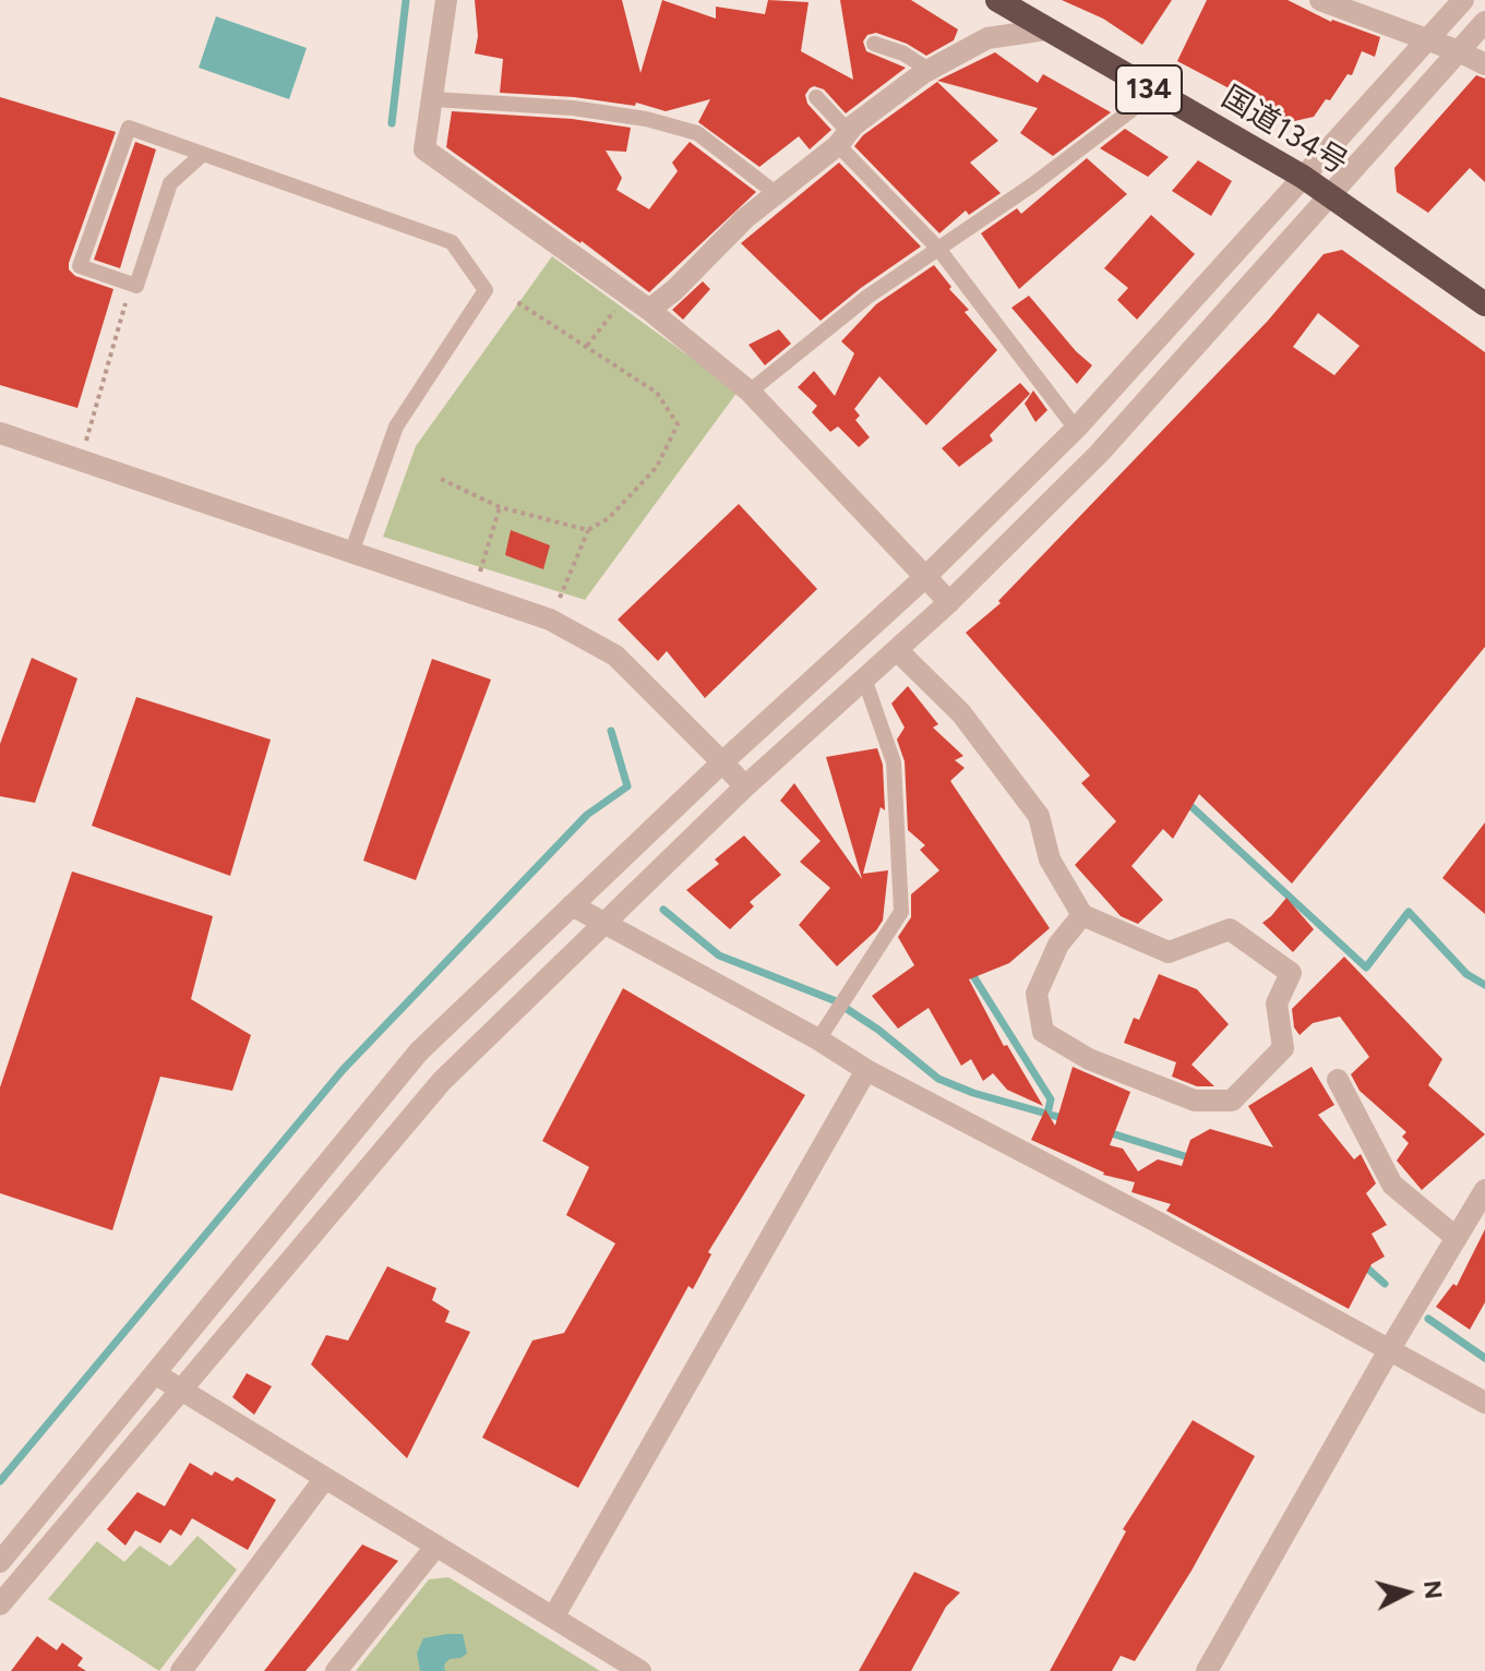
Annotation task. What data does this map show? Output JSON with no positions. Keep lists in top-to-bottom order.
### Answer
{
  "streets": {
    "highway": ["134", "国道134号"]
  },
  "north": "right"
}
